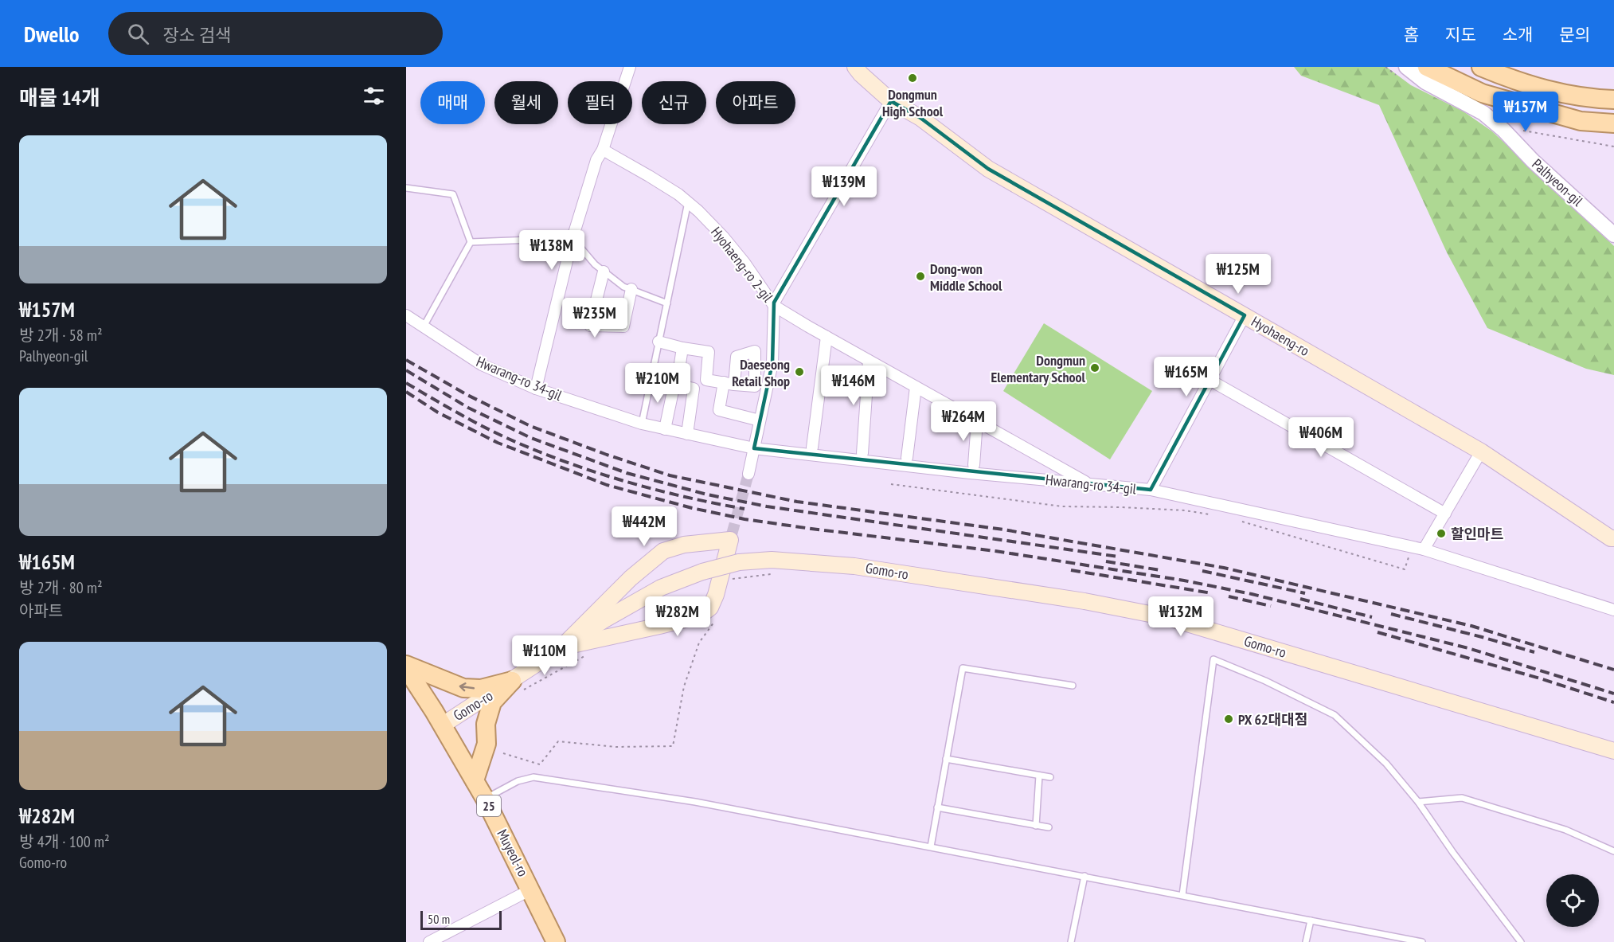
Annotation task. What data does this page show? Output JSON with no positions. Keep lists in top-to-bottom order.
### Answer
{
  "streets": {
    "main road": [
      "Hyohaeng-ro",
      "Gomo-ro",
      "25",
      "Muyeol-ro"
    ],
    "street": ["Palhyeon-gil", "Hyohaeng-ro 2-gil", "Hwarang-ro 34-gil"]
  },
  "crossings": [
    ["Hyohaeng-ro 2-gil", "Hwarang-ro 34-gil"],
    ["Gomo-ro", "Muyeol-ro"]
  ],
  "places": [
    "Dongmun High School",
    "Dong-won Middle School",
    "Dongmun Elementary School",
    "Daeseong Retail Shop",
    "할인마트",
    "PX 62대대점"
  ],
  "scale_bar": "50 m",
  "page": {
    "header": "Dwello",
    "search": "장소 검색",
    "nav": [
      "홈",
      "지도",
      "소개",
      "문의"
    ],
    "heading": "매물 14개",
    "chip": [
      "매매",
      "월세",
      "필터",
      "신규",
      "아파트"
    ],
    "price": [
      "₩157M",
      "₩139M",
      "₩138M",
      "₩125M",
      "₩235M",
      "₩165M",
      "₩210M",
      "₩146M",
      "₩264M",
      "₩406M",
      "₩442M",
      "₩282M",
      "₩132M",
      "₩110M"
    ],
    "list": [
      {
        "name": "₩157M",
        "note": "방 2개 · 58 m² · Palhyeon-gil"
      },
      {
        "name": "₩165M",
        "note": "방 2개 · 80 m² · 아파트"
      },
      {
        "name": "₩282M",
        "note": "방 4개 · 100 m² · Gomo-ro"
      }
    ],
    "scale": "50 m"
  }
}
